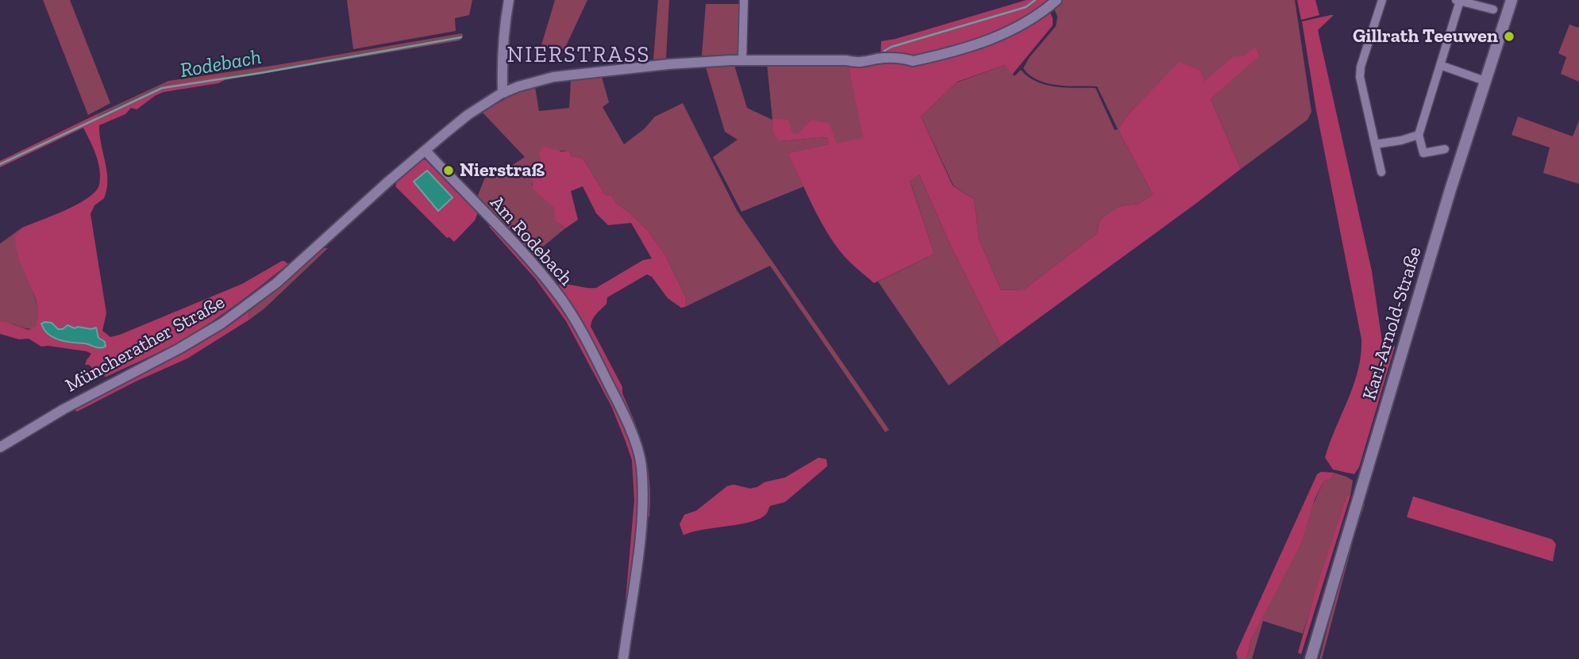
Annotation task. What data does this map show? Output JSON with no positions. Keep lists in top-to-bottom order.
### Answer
{
  "streets": {
    "main road": ["Karl-Arnold-Straße"],
    "street": ["Am Rodebach", "Müncherather Straße"]
  },
  "crossings": [
    ["Am Rodebach", "Müncherather Straße"]
  ],
  "districts": ["NIERSTRASS"],
  "water": ["Rodebach"],
  "places": ["Gillrath Teeuwen", "Nierstraß"]
}
